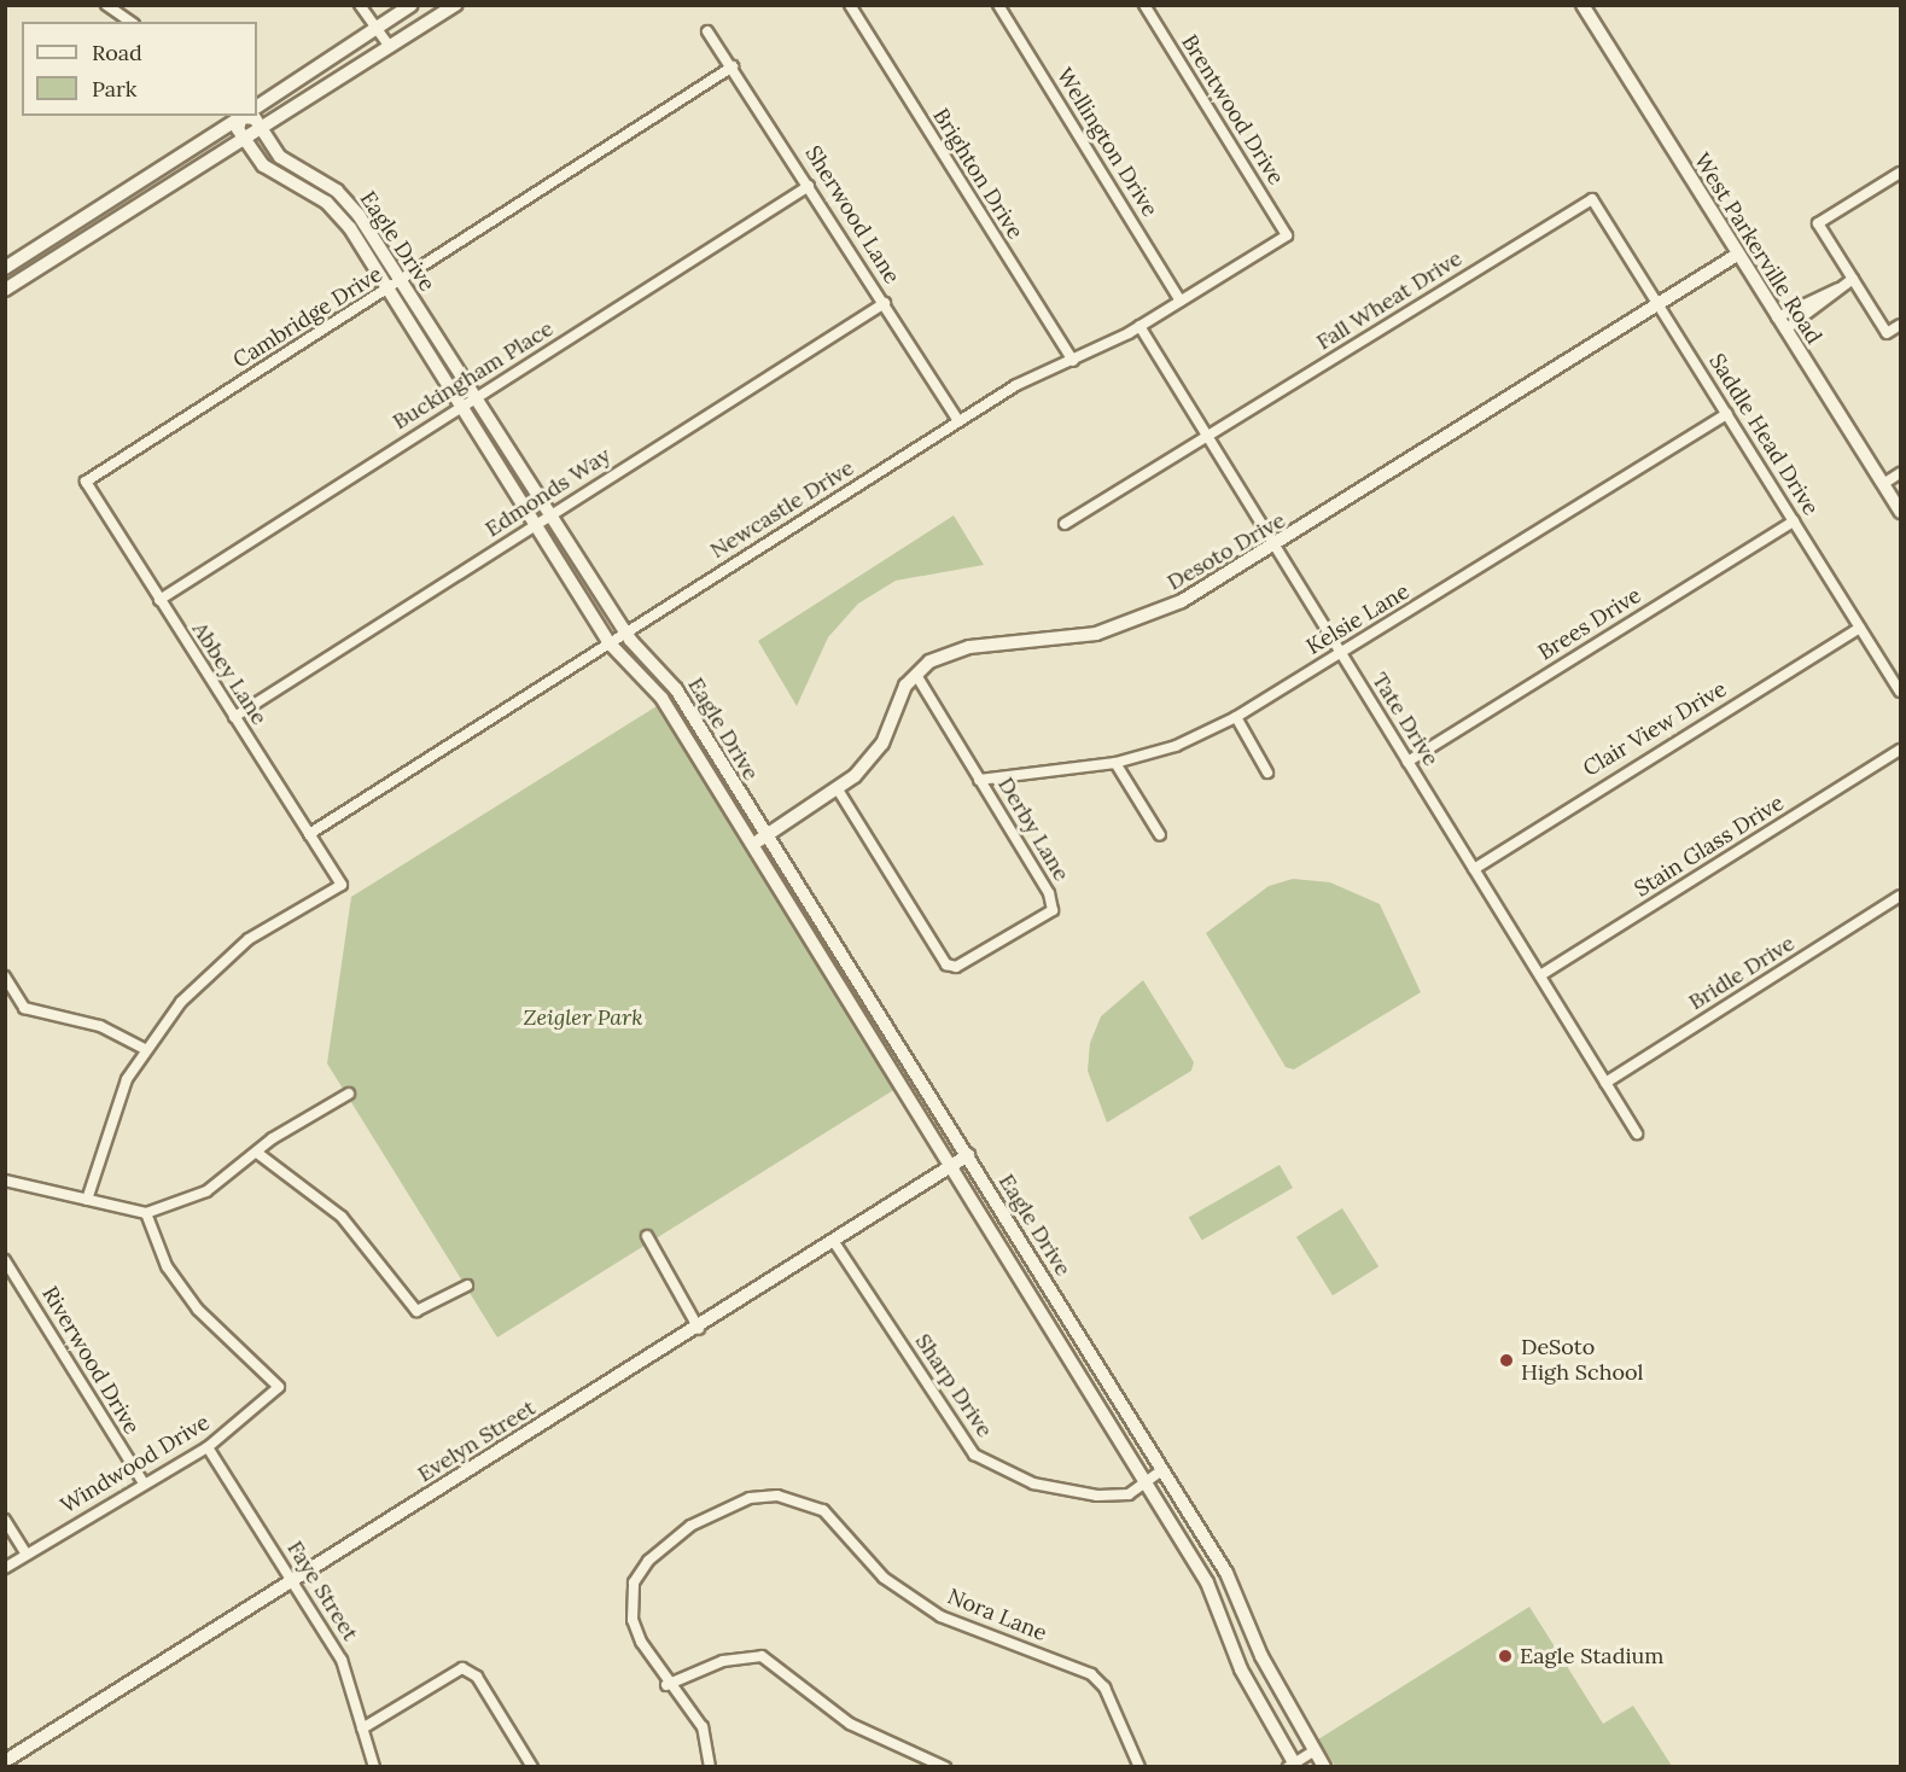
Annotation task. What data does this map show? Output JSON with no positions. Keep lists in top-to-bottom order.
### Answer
{
  "streets": {
    "street": [
      "Brentwood Drive",
      "Wellington Drive",
      "Brighton Drive",
      "Sherwood Lane",
      "Eagle Drive",
      "West Parkerville Road",
      "Fall Wheat Drive",
      "Cambridge Drive",
      "Buckingham Place",
      "Saddle Head Drive",
      "Edmonds Way",
      "Newcastle Drive",
      "Desoto Drive",
      "Kelsie Lane",
      "Brees Drive",
      "Abbey Lane",
      "Tate Drive",
      "Clair View Drive",
      "Derby Lane",
      "Stain Glass Drive",
      "Bridle Drive",
      "Riverwood Drive",
      "Sharp Drive",
      "Evelyn Street",
      "Windwood Drive",
      "Faye Street",
      "Nora Lane"
    ]
  },
  "crossings": [
    ["Brentwood Drive", "Newcastle Drive"],
    ["Wellington Drive", "Newcastle Drive"],
    ["Brighton Drive", "Newcastle Drive"],
    ["Sherwood Lane", "Cambridge Drive"],
    ["Sherwood Lane", "Buckingham Place"],
    ["Sherwood Lane", "Edmonds Way"],
    ["Sherwood Lane", "Newcastle Drive"],
    ["Eagle Drive", "Cambridge Drive"],
    ["Eagle Drive", "Buckingham Place"],
    ["Eagle Drive", "Edmonds Way"],
    ["Eagle Drive", "Newcastle Drive"],
    ["Eagle Drive", "Desoto Drive"],
    ["Eagle Drive", "Sharp Drive"],
    ["Eagle Drive", "Evelyn Street"],
    ["West Parkerville Road", "Desoto Drive"],
    ["Fall Wheat Drive", "Saddle Head Drive"],
    ["Fall Wheat Drive", "Tate Drive"],
    ["Cambridge Drive", "Abbey Lane"],
    ["Buckingham Place", "Abbey Lane"],
    ["Saddle Head Drive", "Desoto Drive"],
    ["Saddle Head Drive", "Kelsie Lane"],
    ["Saddle Head Drive", "Brees Drive"],
    ["Saddle Head Drive", "Clair View Drive"],
    ["Edmonds Way", "Abbey Lane"],
    ["Newcastle Drive", "Abbey Lane"],
    ["Newcastle Drive", "Tate Drive"],
    ["Desoto Drive", "Tate Drive"],
    ["Desoto Drive", "Derby Lane"],
    ["Kelsie Lane", "Tate Drive"],
    ["Kelsie Lane", "Derby Lane"],
    ["Brees Drive", "Tate Drive"],
    ["Tate Drive", "Clair View Drive"],
    ["Tate Drive", "Stain Glass Drive"],
    ["Tate Drive", "Bridle Drive"],
    ["Riverwood Drive", "Windwood Drive"],
    ["Sharp Drive", "Evelyn Street"],
    ["Evelyn Street", "Faye Street"],
    ["Windwood Drive", "Faye Street"]
  ],
  "parks": ["Zeigler Park"],
  "places": ["DeSoto High School", "Eagle Stadium"],
  "legend": ["Road", "Park"]
}
